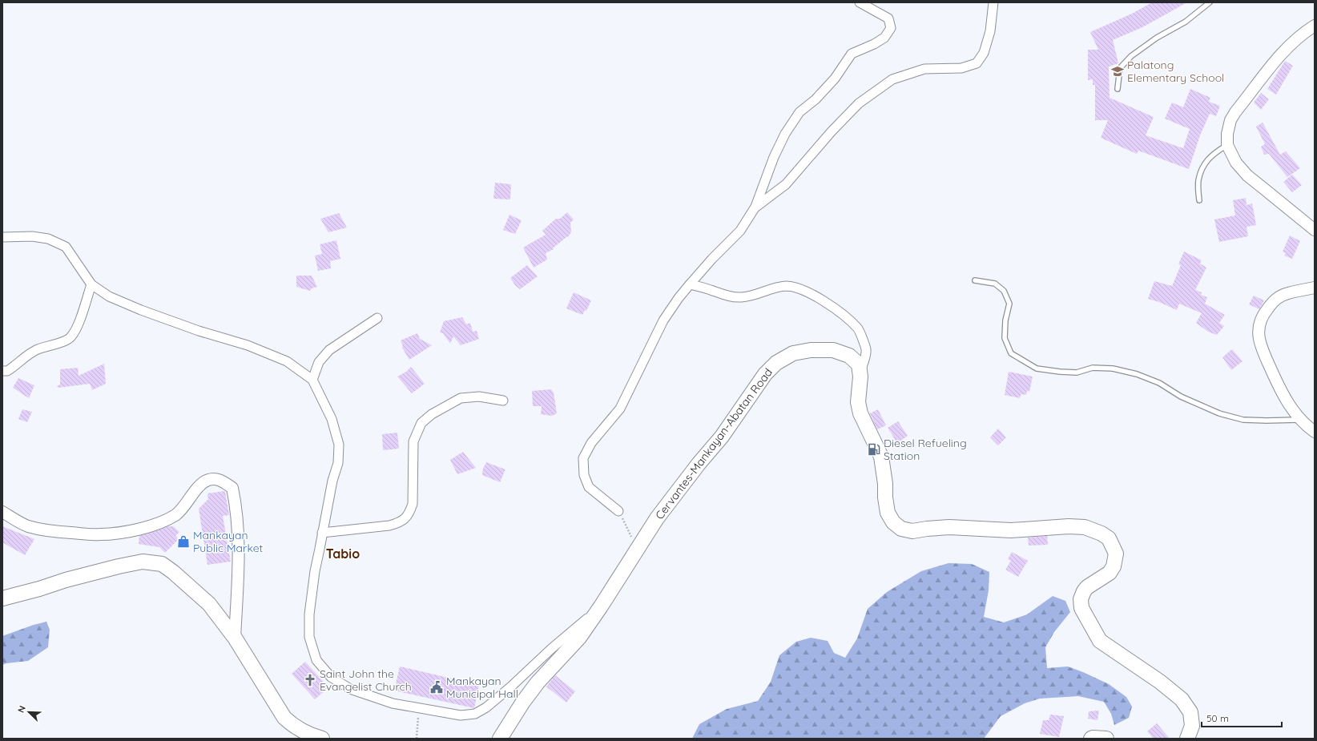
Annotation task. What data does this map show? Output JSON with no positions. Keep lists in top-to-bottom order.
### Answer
{
  "streets": {
    "main road": ["Cervantes-Mankayan-Abatan Road"]
  },
  "districts": ["Tabio"],
  "places": {
    "school or university": ["Palatong Elementary School"],
    "fuel station": ["Diesel Refueling Station"],
    "shop": ["Mankayan Public Market"],
    "church": ["Saint John the Evangelist Church"],
    "public building": ["Mankayan Municipal Hall"]
  },
  "scale_bar": "50 m",
  "north": "top left"
}
